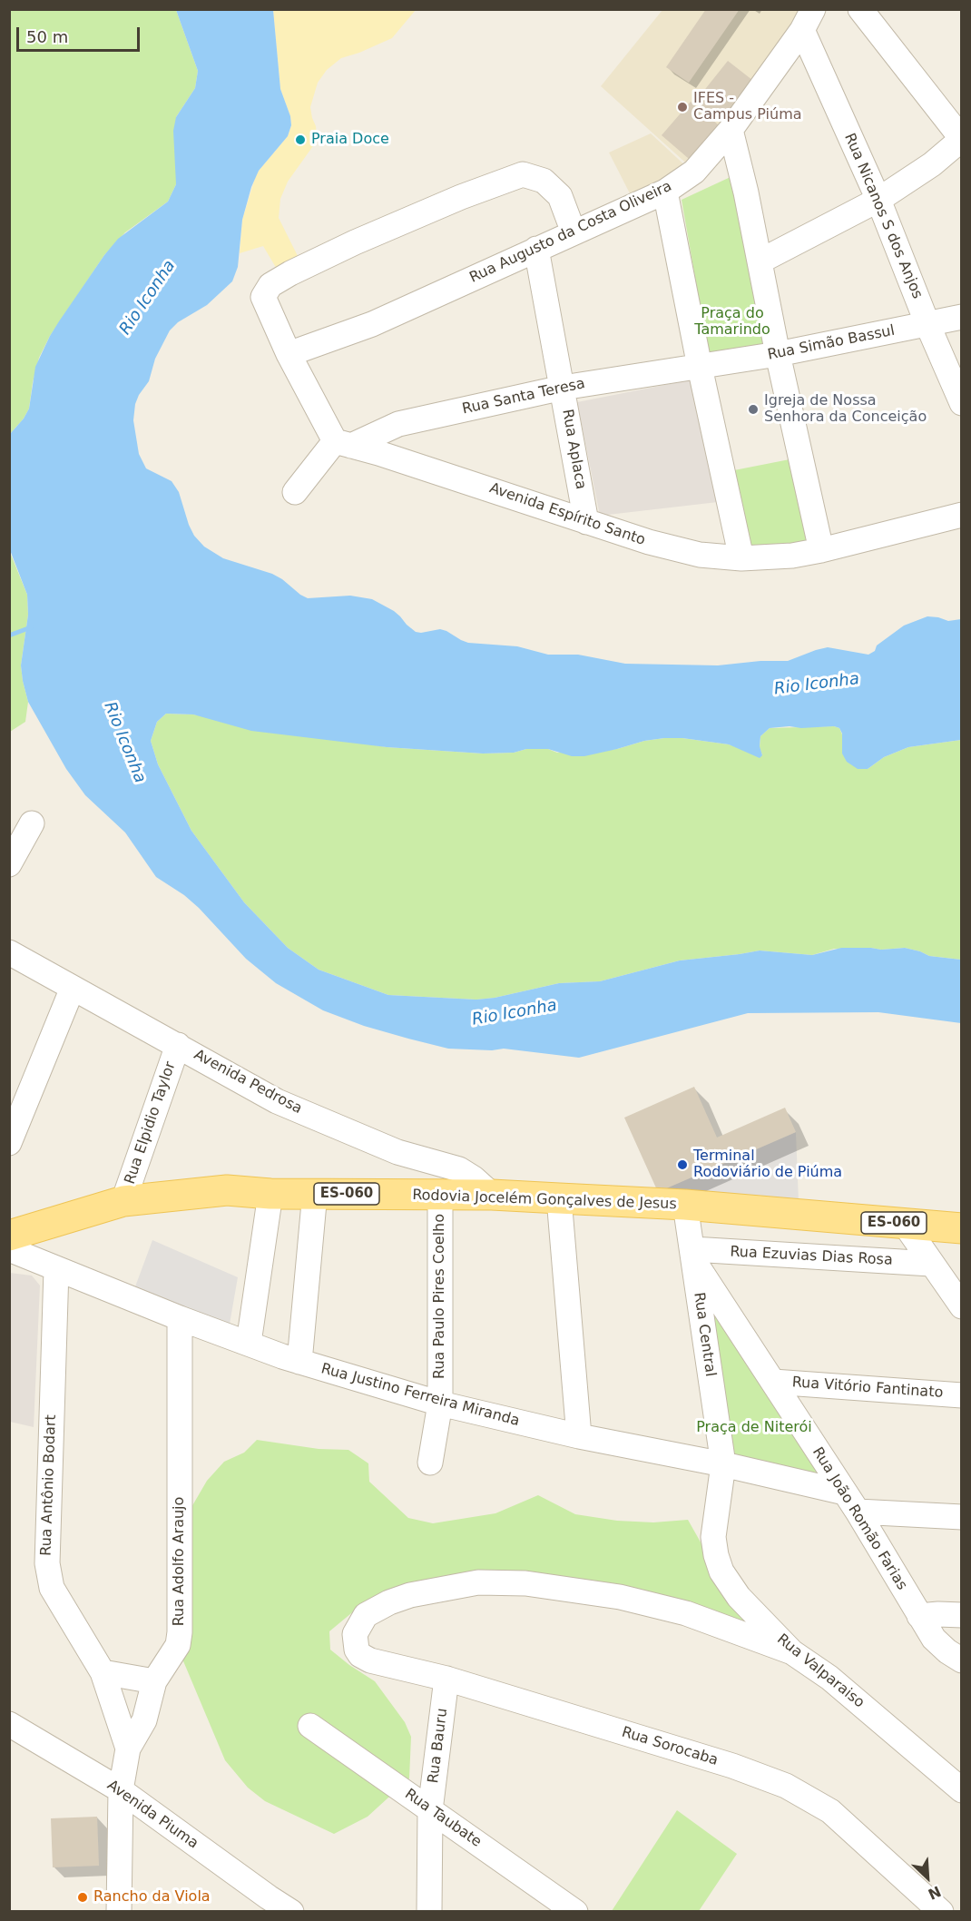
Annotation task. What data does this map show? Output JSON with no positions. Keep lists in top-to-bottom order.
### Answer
{
  "streets": {
    "main road": ["ES-060", "Rodovia Jocelém Gonçalves de Jesus"],
    "street": [
      "Rua Nicanos S dos Anjos",
      "Rua Augusto da Costa Oliveira",
      "Rua Simão Bassul",
      "Rua Santa Teresa",
      "Rua Aplaca",
      "Avenida Espírito Santo",
      "Avenida Pedrosa",
      "Rua Elpidio Taylor",
      "Rua Ezuvias Dias Rosa",
      "Rua Paulo Pires Coelho",
      "Rua Central",
      "Rua Vitório Fantinato",
      "Rua Justino Ferreira Miranda",
      "Rua Antônio Bodart",
      "Rua João Romão Farias",
      "Rua Adolfo Araujo",
      "Rua Valparaiso",
      "Rua Bauru",
      "Rua Sorocaba",
      "Avenida Piuma",
      "Rua Taubate"
    ]
  },
  "crossings": [
    ["Rua Nicanos S dos Anjos", "Rua Augusto da Costa Oliveira"],
    ["Rua Nicanos S dos Anjos", "Rua Simão Bassul"],
    ["Rua Augusto da Costa Oliveira", "Rua Aplaca"],
    ["Rua Simão Bassul", "Rua Santa Teresa"],
    ["Rua Santa Teresa", "Rua Aplaca"],
    ["Rua Santa Teresa", "Avenida Espírito Santo"],
    ["Rua Aplaca", "Avenida Espírito Santo"],
    ["Avenida Pedrosa", "Rua Elpidio Taylor"],
    ["Avenida Pedrosa", "Rodovia Jocelém Gonçalves de Jesus"],
    ["Rua Elpidio Taylor", "Rodovia Jocelém Gonçalves de Jesus"],
    ["Rodovia Jocelém Gonçalves de Jesus", "Rua Paulo Pires Coelho"],
    ["Rodovia Jocelém Gonçalves de Jesus", "Rua Central"],
    ["Rodovia Jocelém Gonçalves de Jesus", "Rua Justino Ferreira Miranda"],
    ["Rua Ezuvias Dias Rosa", "Rua Central"],
    ["Rua Ezuvias Dias Rosa", "Rua João Romão Farias"],
    ["Rua Paulo Pires Coelho", "Rua Justino Ferreira Miranda"],
    ["Rua Central", "Rua Justino Ferreira Miranda"],
    ["Rua Central", "Rua João Romão Farias"],
    ["Rua Central", "Rua Valparaiso"],
    ["Rua Vitório Fantinato", "Rua João Romão Farias"],
    ["Rua Justino Ferreira Miranda", "Rua Antônio Bodart"],
    ["Rua Justino Ferreira Miranda", "Rua João Romão Farias"],
    ["Rua Justino Ferreira Miranda", "Rua Adolfo Araujo"],
    ["Rua Justino Ferreira Miranda", "Rua Valparaiso"],
    ["Rua Antônio Bodart", "Rua Adolfo Araujo"],
    ["Rua Adolfo Araujo", "Avenida Piuma"],
    ["Rua Valparaiso", "Rua Sorocaba"],
    ["Rua Bauru", "Rua Sorocaba"],
    ["Rua Bauru", "Rua Taubate"]
  ],
  "water": ["Rio Iconha"],
  "parks": ["Praça do Tamarindo", "Praça de Niterói"],
  "places": [
    "IFES - Campus Piúma",
    "Praia Doce",
    "Igreja de Nossa Senhora da Conceição",
    "Terminal Rodoviário de Piúma",
    "Rancho da Viola"
  ],
  "scale_bar": "50 m",
  "north": "bottom right"
}
